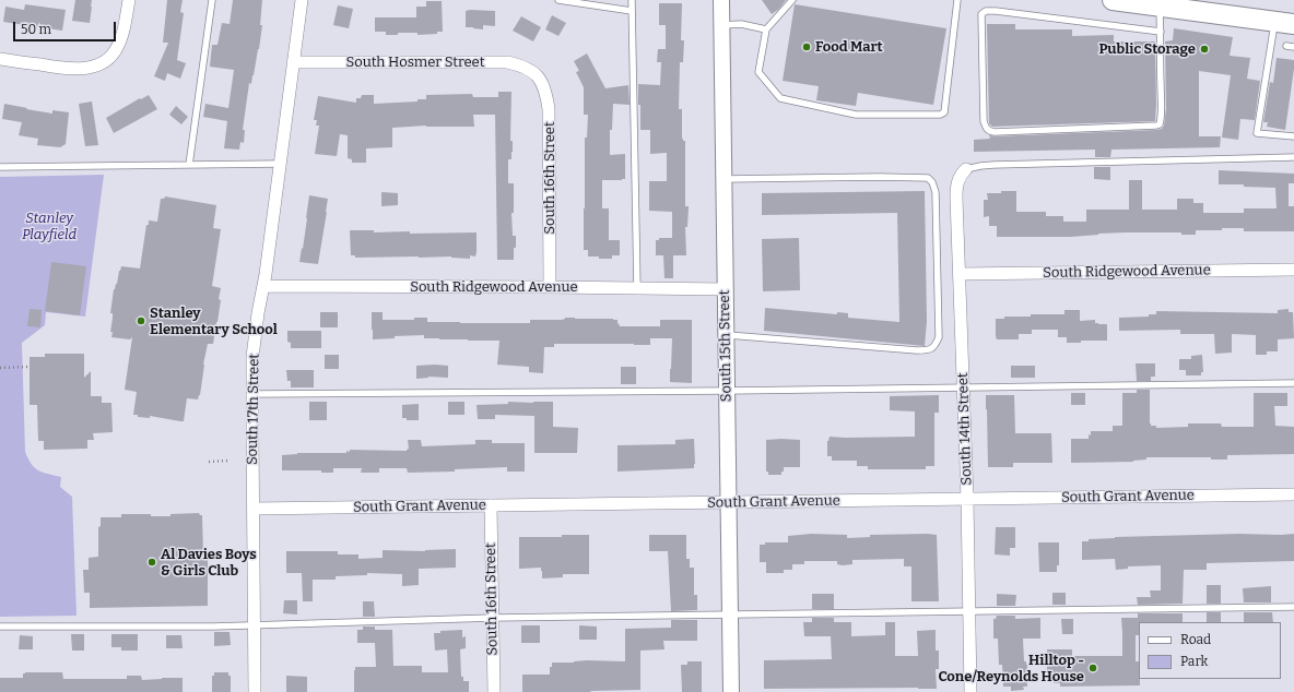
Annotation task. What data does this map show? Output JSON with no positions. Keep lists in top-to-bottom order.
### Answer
{
  "streets": {
    "street": [
      "South Hosmer Street",
      "South 16th Street",
      "South Ridgewood Avenue",
      "South 15th Street",
      "South 17th Street",
      "South 14th Street",
      "South Grant Avenue"
    ]
  },
  "crossings": [
    ["South Hosmer Street", "South 16th Street"],
    ["South Hosmer Street", "South 17th Street"],
    ["South 16th Street", "South Ridgewood Avenue"],
    ["South 16th Street", "South Grant Avenue"],
    ["South Ridgewood Avenue", "South 15th Street"],
    ["South Ridgewood Avenue", "South 17th Street"],
    ["South Ridgewood Avenue", "South 14th Street"],
    ["South 15th Street", "South Grant Avenue"],
    ["South 17th Street", "South Grant Avenue"],
    ["South 14th Street", "South Grant Avenue"]
  ],
  "parks": ["Stanley Playfield"],
  "places": [
    "Food Mart",
    "Public Storage",
    "Stanley Elementary School",
    "Al Davies Boys & Girls Club",
    "Hilltop - Cone/Reynolds House"
  ],
  "legend": ["Road", "Park"],
  "scale_bar": "50 m"
}
